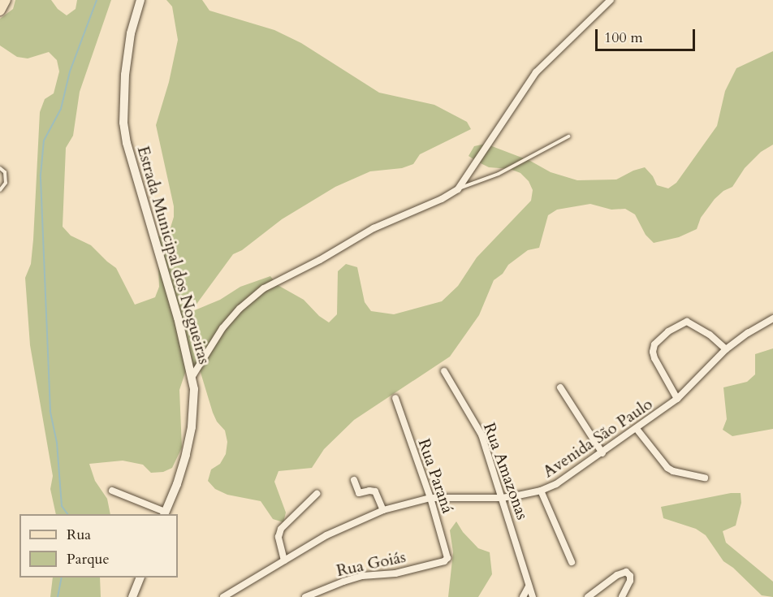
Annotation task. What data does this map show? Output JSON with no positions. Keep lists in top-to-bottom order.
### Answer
{
  "streets": {
    "street": [
      "Estrada Municipal dos Nogueiras",
      "Avenida São Paulo",
      "Rua Amazonas",
      "Rua Paraná",
      "Rua Goiás"
    ]
  },
  "crossings": [
    ["Avenida São Paulo", "Rua Amazonas"],
    ["Avenida São Paulo", "Rua Paraná"],
    ["Rua Paraná", "Rua Goiás"]
  ],
  "legend": ["Rua", "Parque"],
  "scale_bar": "100 m"
}
